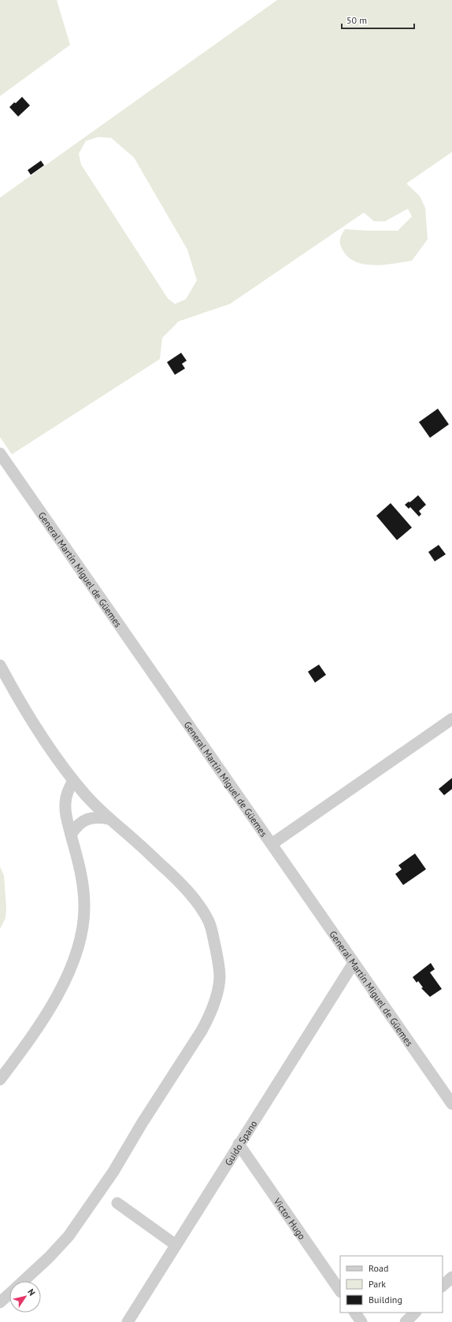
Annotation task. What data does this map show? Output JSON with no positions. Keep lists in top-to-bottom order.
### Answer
{
  "streets": {
    "street": ["General Martín Miguel de Güemes", "Guido Spano", "Victor Hugo"]
  },
  "crossings": [
    ["General Martín Miguel de Güemes", "Guido Spano"],
    ["Guido Spano", "Victor Hugo"]
  ],
  "legend": ["Road", "Park", "Building"],
  "scale_bar": "50 m",
  "north": "top right"
}
